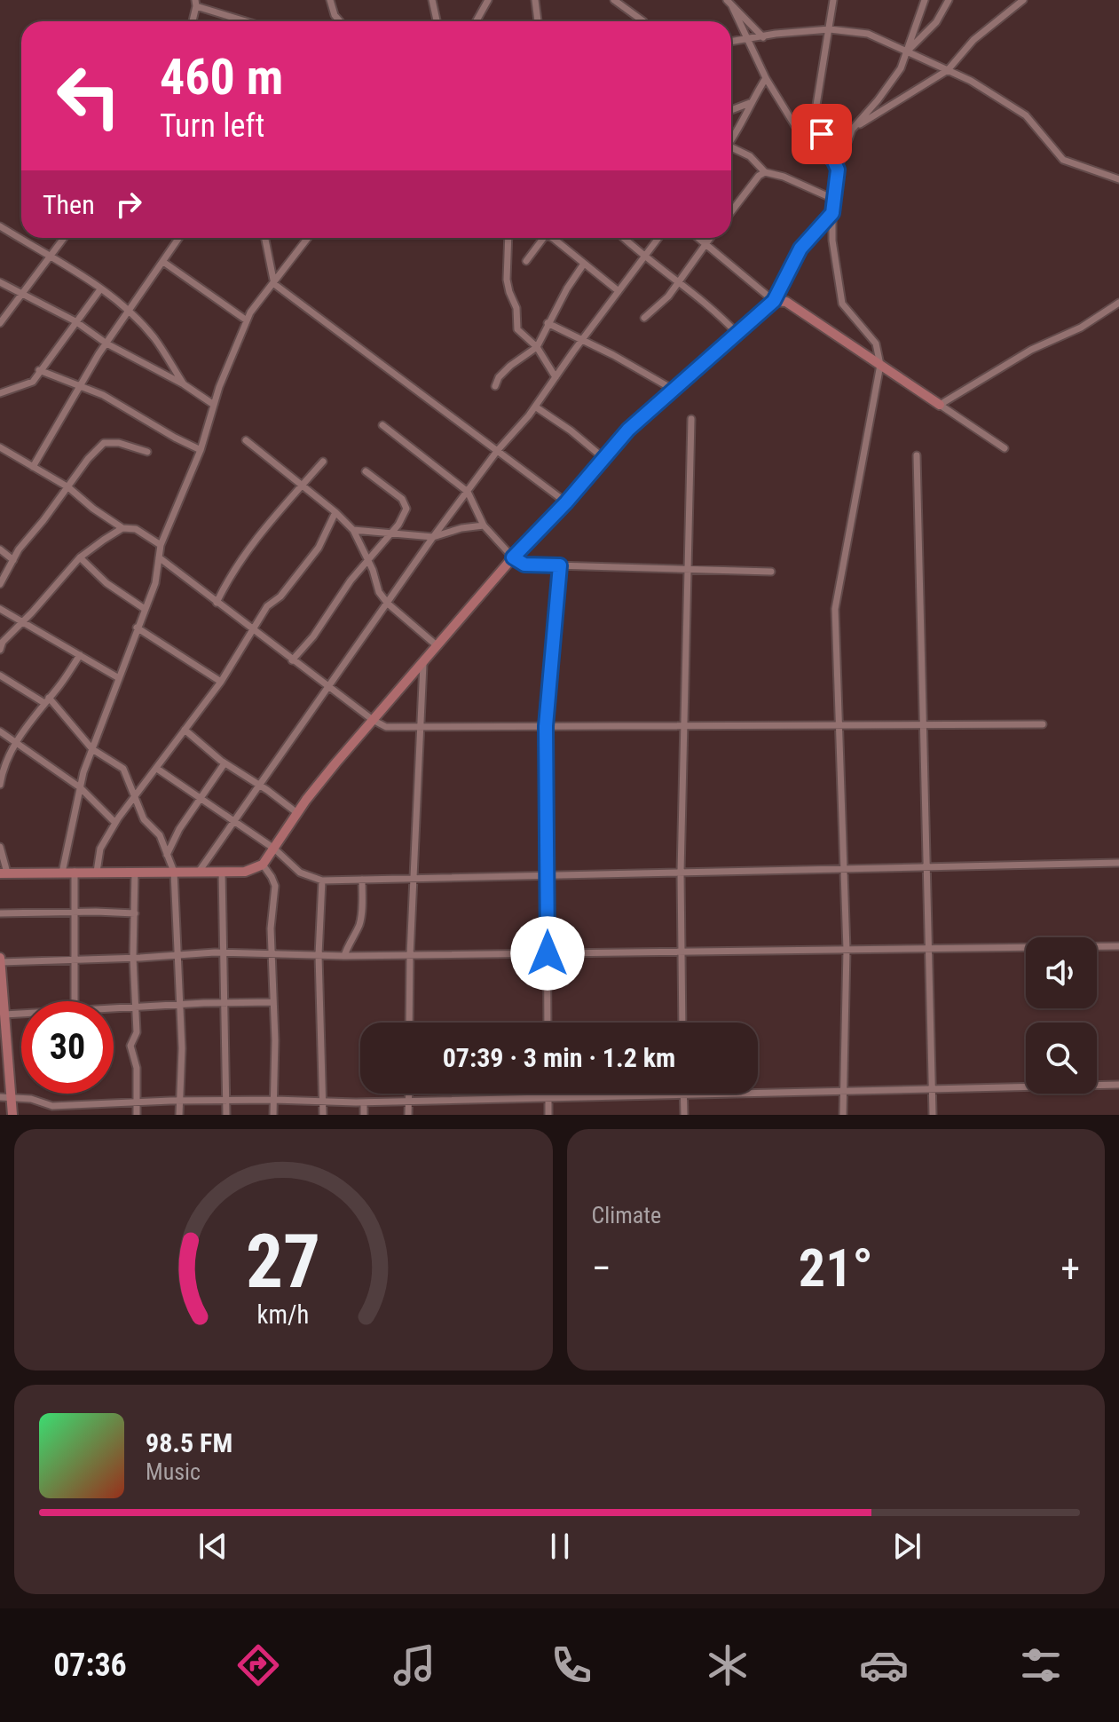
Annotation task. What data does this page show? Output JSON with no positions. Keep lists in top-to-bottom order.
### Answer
{
  "page": {
    "turn": ["460 m", "Turn left"],
    "then": "Then",
    "limit": "30",
    "trip": "07:39 · 3 min · 1.2 km",
    "tile": "Climate",
    "heat": ["−", "21°", "+"],
    "song": ["98.5 FM", "Music"],
    "tabs": "07:36",
    "gauge": ["27", "km/h"]
  }
}
